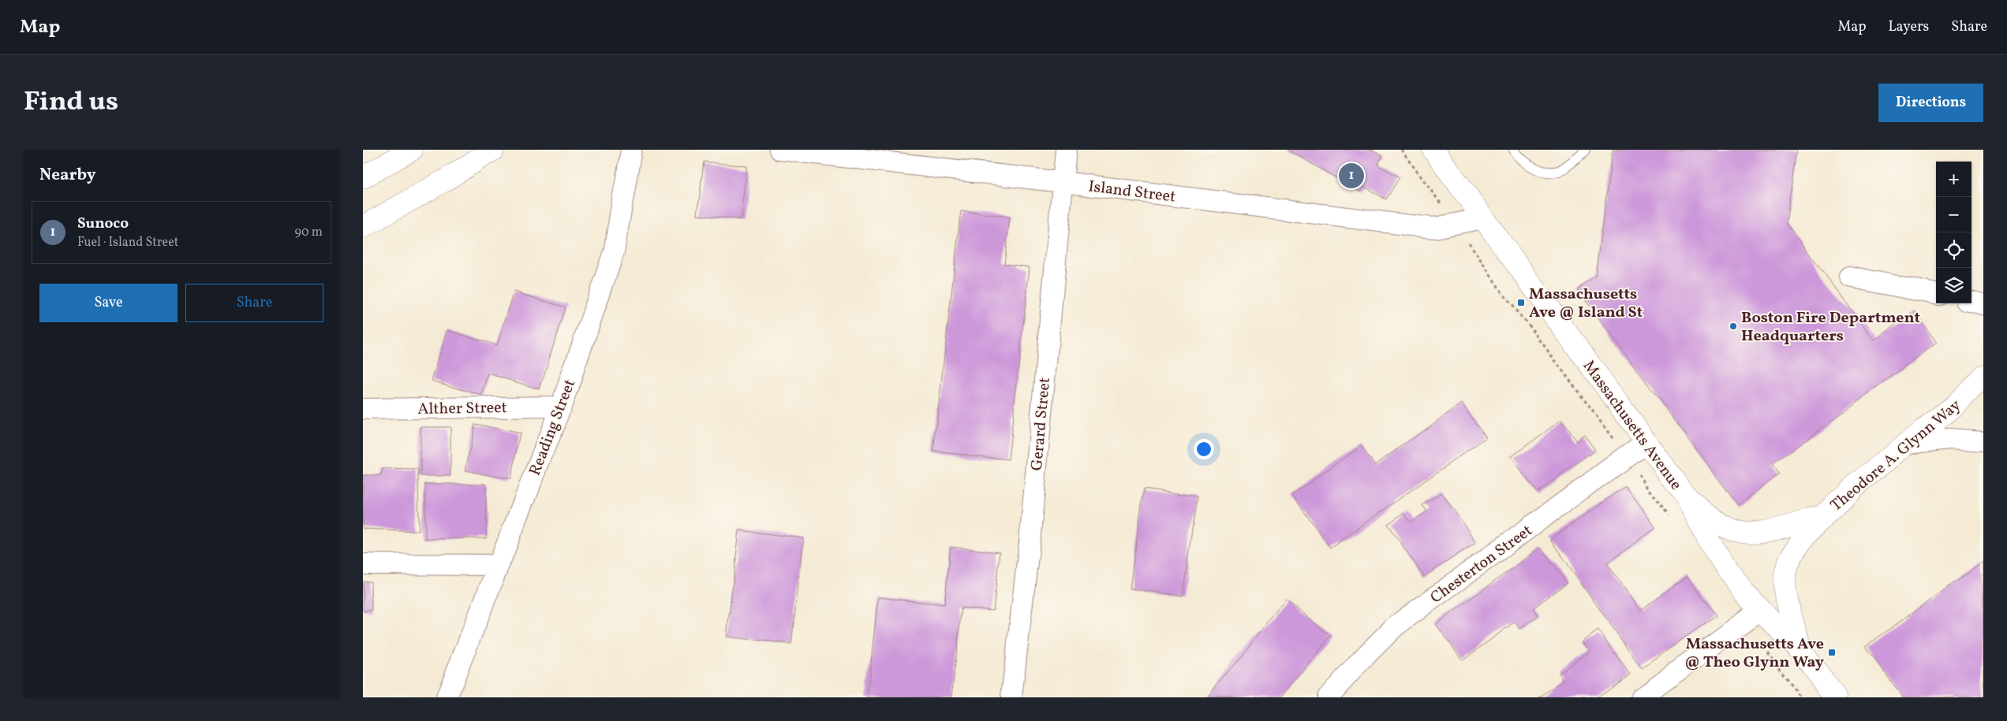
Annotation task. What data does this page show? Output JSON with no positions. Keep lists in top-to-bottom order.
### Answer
{
  "streets": {
    "main road": ["Massachusetts Avenue", "Theodore A. Glynn Way"],
    "street": [
      "Island Street",
      "Alther Street",
      "Gerard Street",
      "Reading Street",
      "Chesterton Street"
    ]
  },
  "crossings": [
    ["Island Street", "Gerard Street"],
    ["Island Street", "Massachusetts Avenue"],
    ["Alther Street", "Reading Street"],
    ["Massachusetts Avenue", "Chesterton Street"]
  ],
  "places": {
    "transit": ["Massachusetts Ave @ Island St", "Massachusetts Ave @ Theo Glynn Way"],
    "other": ["Boston Fire Department Headquarters"]
  },
  "page": {
    "header": "Map",
    "nav": ["Map", "Layers", "Share"],
    "title": "Find us",
    "buttons": [
      "Directions",
      ["Save", "Share"]
    ],
    "heading": "Nearby",
    "map_buttons": ["+", "−"],
    "pins": "1",
    "list": [
      {
        "mark": "1",
        "name": "Sunoco",
        "note": "Fuel · Island Street",
        "value": "90 m"
      }
    ]
  }
}
